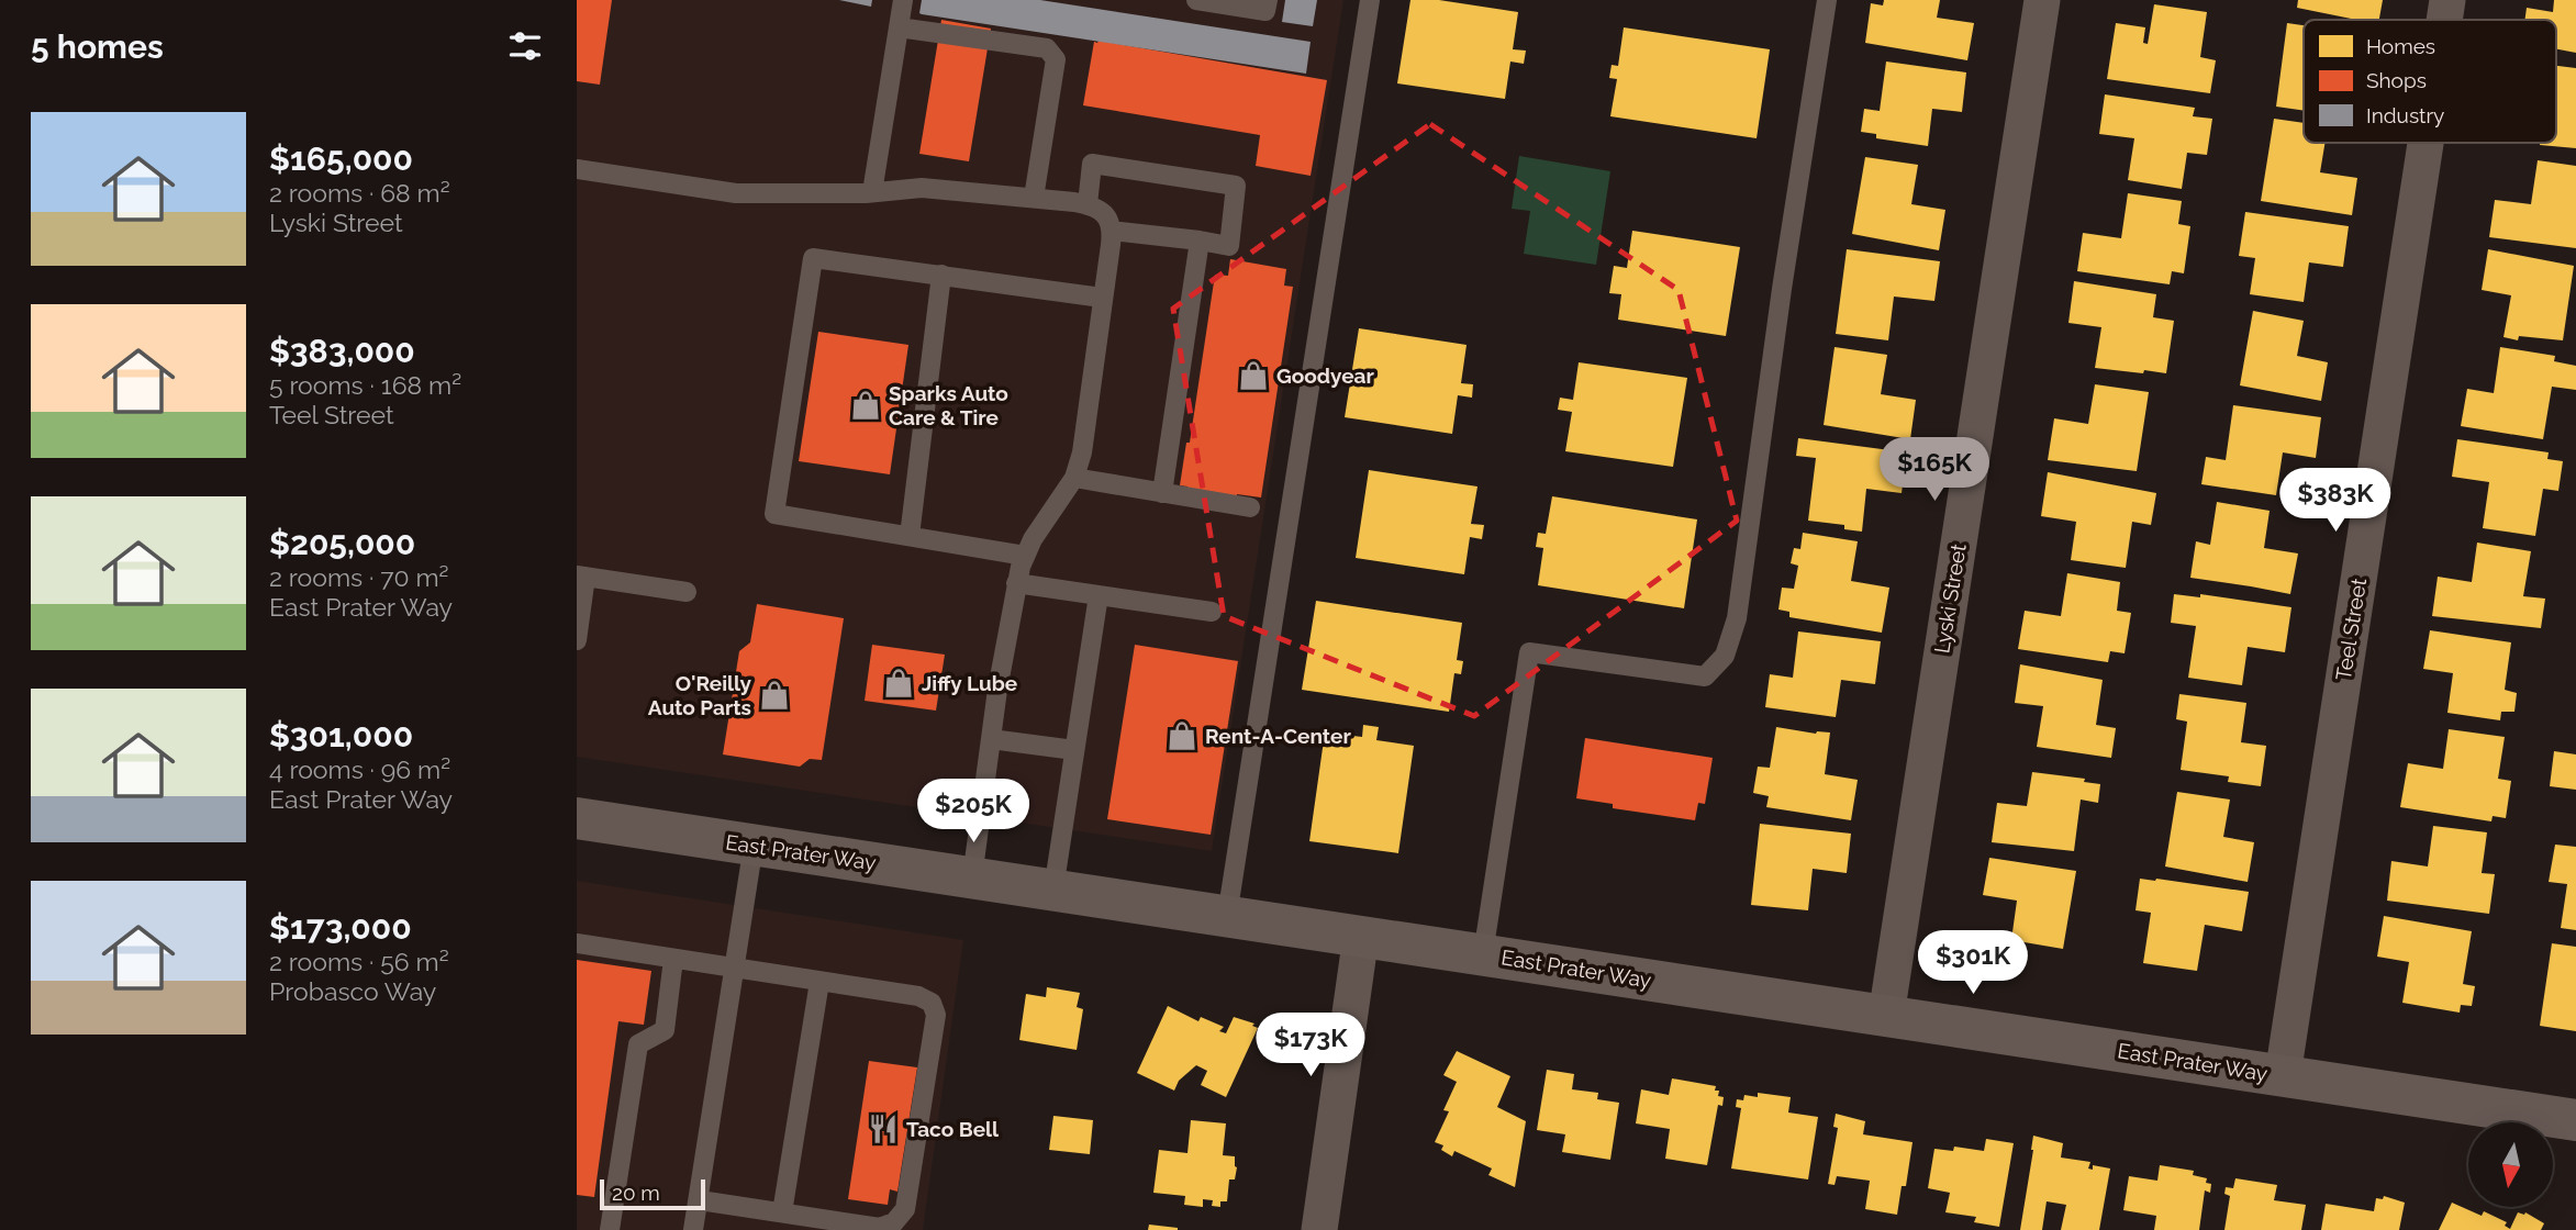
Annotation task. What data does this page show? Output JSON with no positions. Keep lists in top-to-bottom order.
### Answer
{
  "streets": {
    "main road": ["East Prater Way"],
    "street": ["Lyski Street", "Teel Street"]
  },
  "crossings": [
    ["Lyski Street", "East Prater Way"],
    ["Teel Street", "East Prater Way"]
  ],
  "places": {
    "shop": [
      "Goodyear",
      "Sparks Auto Care & Tire",
      "Jiffy Lube",
      "O'Reilly Auto Parts",
      "Rent-A-Center"
    ],
    "restaurant": ["Taco Bell"]
  },
  "legend": ["Homes", "Shops", "Industry"],
  "scale_bar": "20 m",
  "north": "bottom",
  "page": {
    "heading": "5 homes",
    "list": [
      {
        "name": "$165,000",
        "note": "2 rooms · 68 m² · Lyski Street"
      },
      {
        "name": "$383,000",
        "note": "5 rooms · 168 m² · Teel Street"
      },
      {
        "name": "$205,000",
        "note": "2 rooms · 70 m² · East Prater Way"
      },
      {
        "name": "$301,000",
        "note": "4 rooms · 96 m² · East Prater Way"
      },
      {
        "name": "$173,000",
        "note": "2 rooms · 56 m² · Probasco Way"
      }
    ],
    "price": [
      "$165K",
      "$383K",
      "$205K",
      "$301K",
      "$173K"
    ],
    "scale": "20 m"
  }
}
